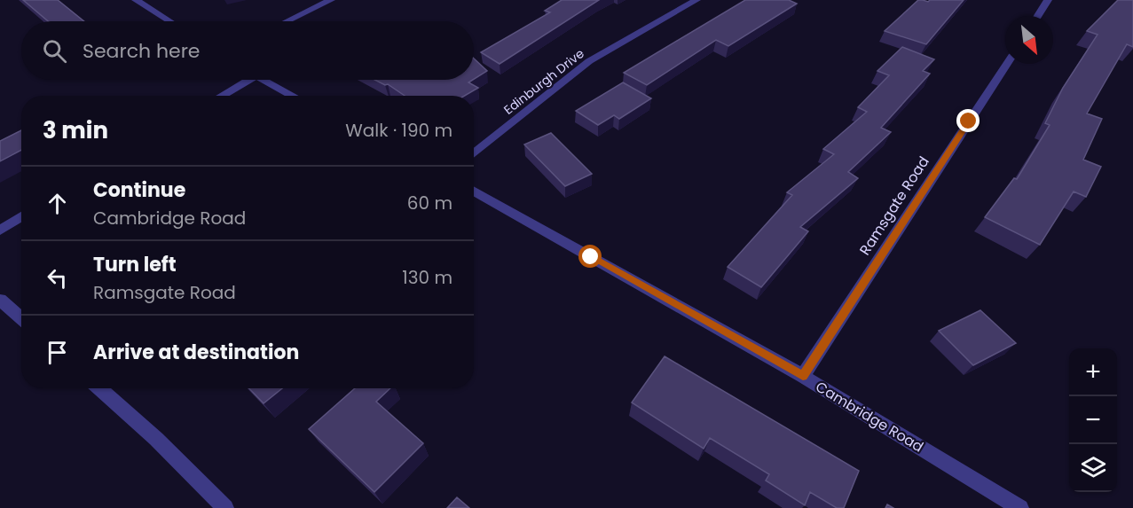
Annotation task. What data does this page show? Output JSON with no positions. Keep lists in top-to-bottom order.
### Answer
{
  "streets": {
    "street": ["Edinburgh Drive", "Ramsgate Road", "Cambridge Road"]
  },
  "crossings": [
    ["Ramsgate Road", "Cambridge Road"]
  ],
  "north": "bottom right",
  "page": {
    "search": "Search here",
    "heading": ["3 min", "Walk · 190 m"],
    "list": [
      ["Continue", "Cambridge Road", "60 m"],
      ["Turn left", "Ramsgate Road", "130 m"],
      "Arrive at destination"
    ],
    "map_buttons": ["+", "−"]
  }
}
